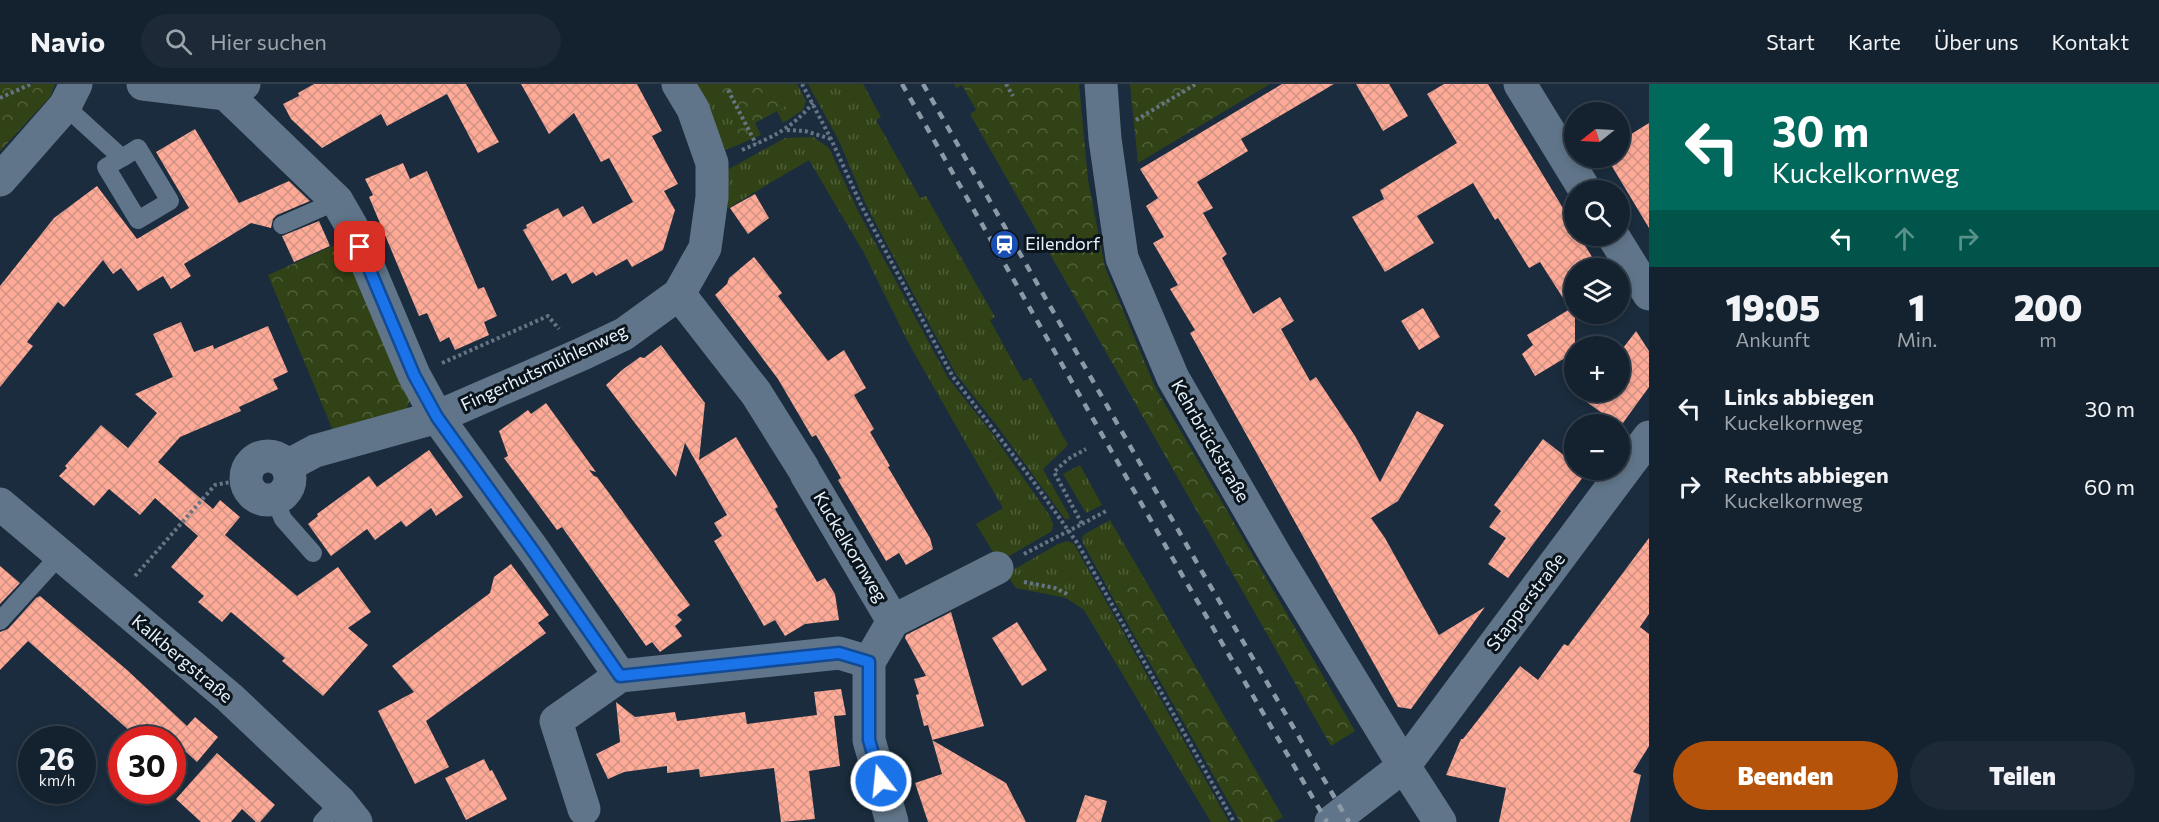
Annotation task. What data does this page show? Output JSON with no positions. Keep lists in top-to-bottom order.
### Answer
{
  "streets": {
    "street": [
      "Fingerhutsmühlenweg",
      "Kehrbrückstraße",
      "Kuckelkornweg",
      "Stapperstraße",
      "Kalkbergstraße"
    ]
  },
  "crossings": [
    ["Fingerhutsmühlenweg", "Kuckelkornweg"],
    ["Kehrbrückstraße", "Stapperstraße"]
  ],
  "places": {
    "station": ["Eilendorf"]
  },
  "north": "left",
  "page": {
    "header": "Navio",
    "search": "Hier suchen",
    "nav": [
      "Start",
      "Karte",
      "Über uns",
      "Kontakt"
    ],
    "turn": ["30 m", "Kuckelkornweg"],
    "map_buttons": ["+", "−"],
    "eta": [
      "19:05",
      "Ankunft",
      "1",
      "Min.",
      "200",
      "m"
    ],
    "list": [
      {
        "name": "Links abbiegen",
        "note": "Kuckelkornweg",
        "value": "30 m"
      },
      {
        "name": "Rechts abbiegen",
        "note": "Kuckelkornweg",
        "value": "60 m"
      }
    ],
    "speed": "26 km/h",
    "limit": "30",
    "buttons": ["Beenden", "Teilen"]
  }
}
